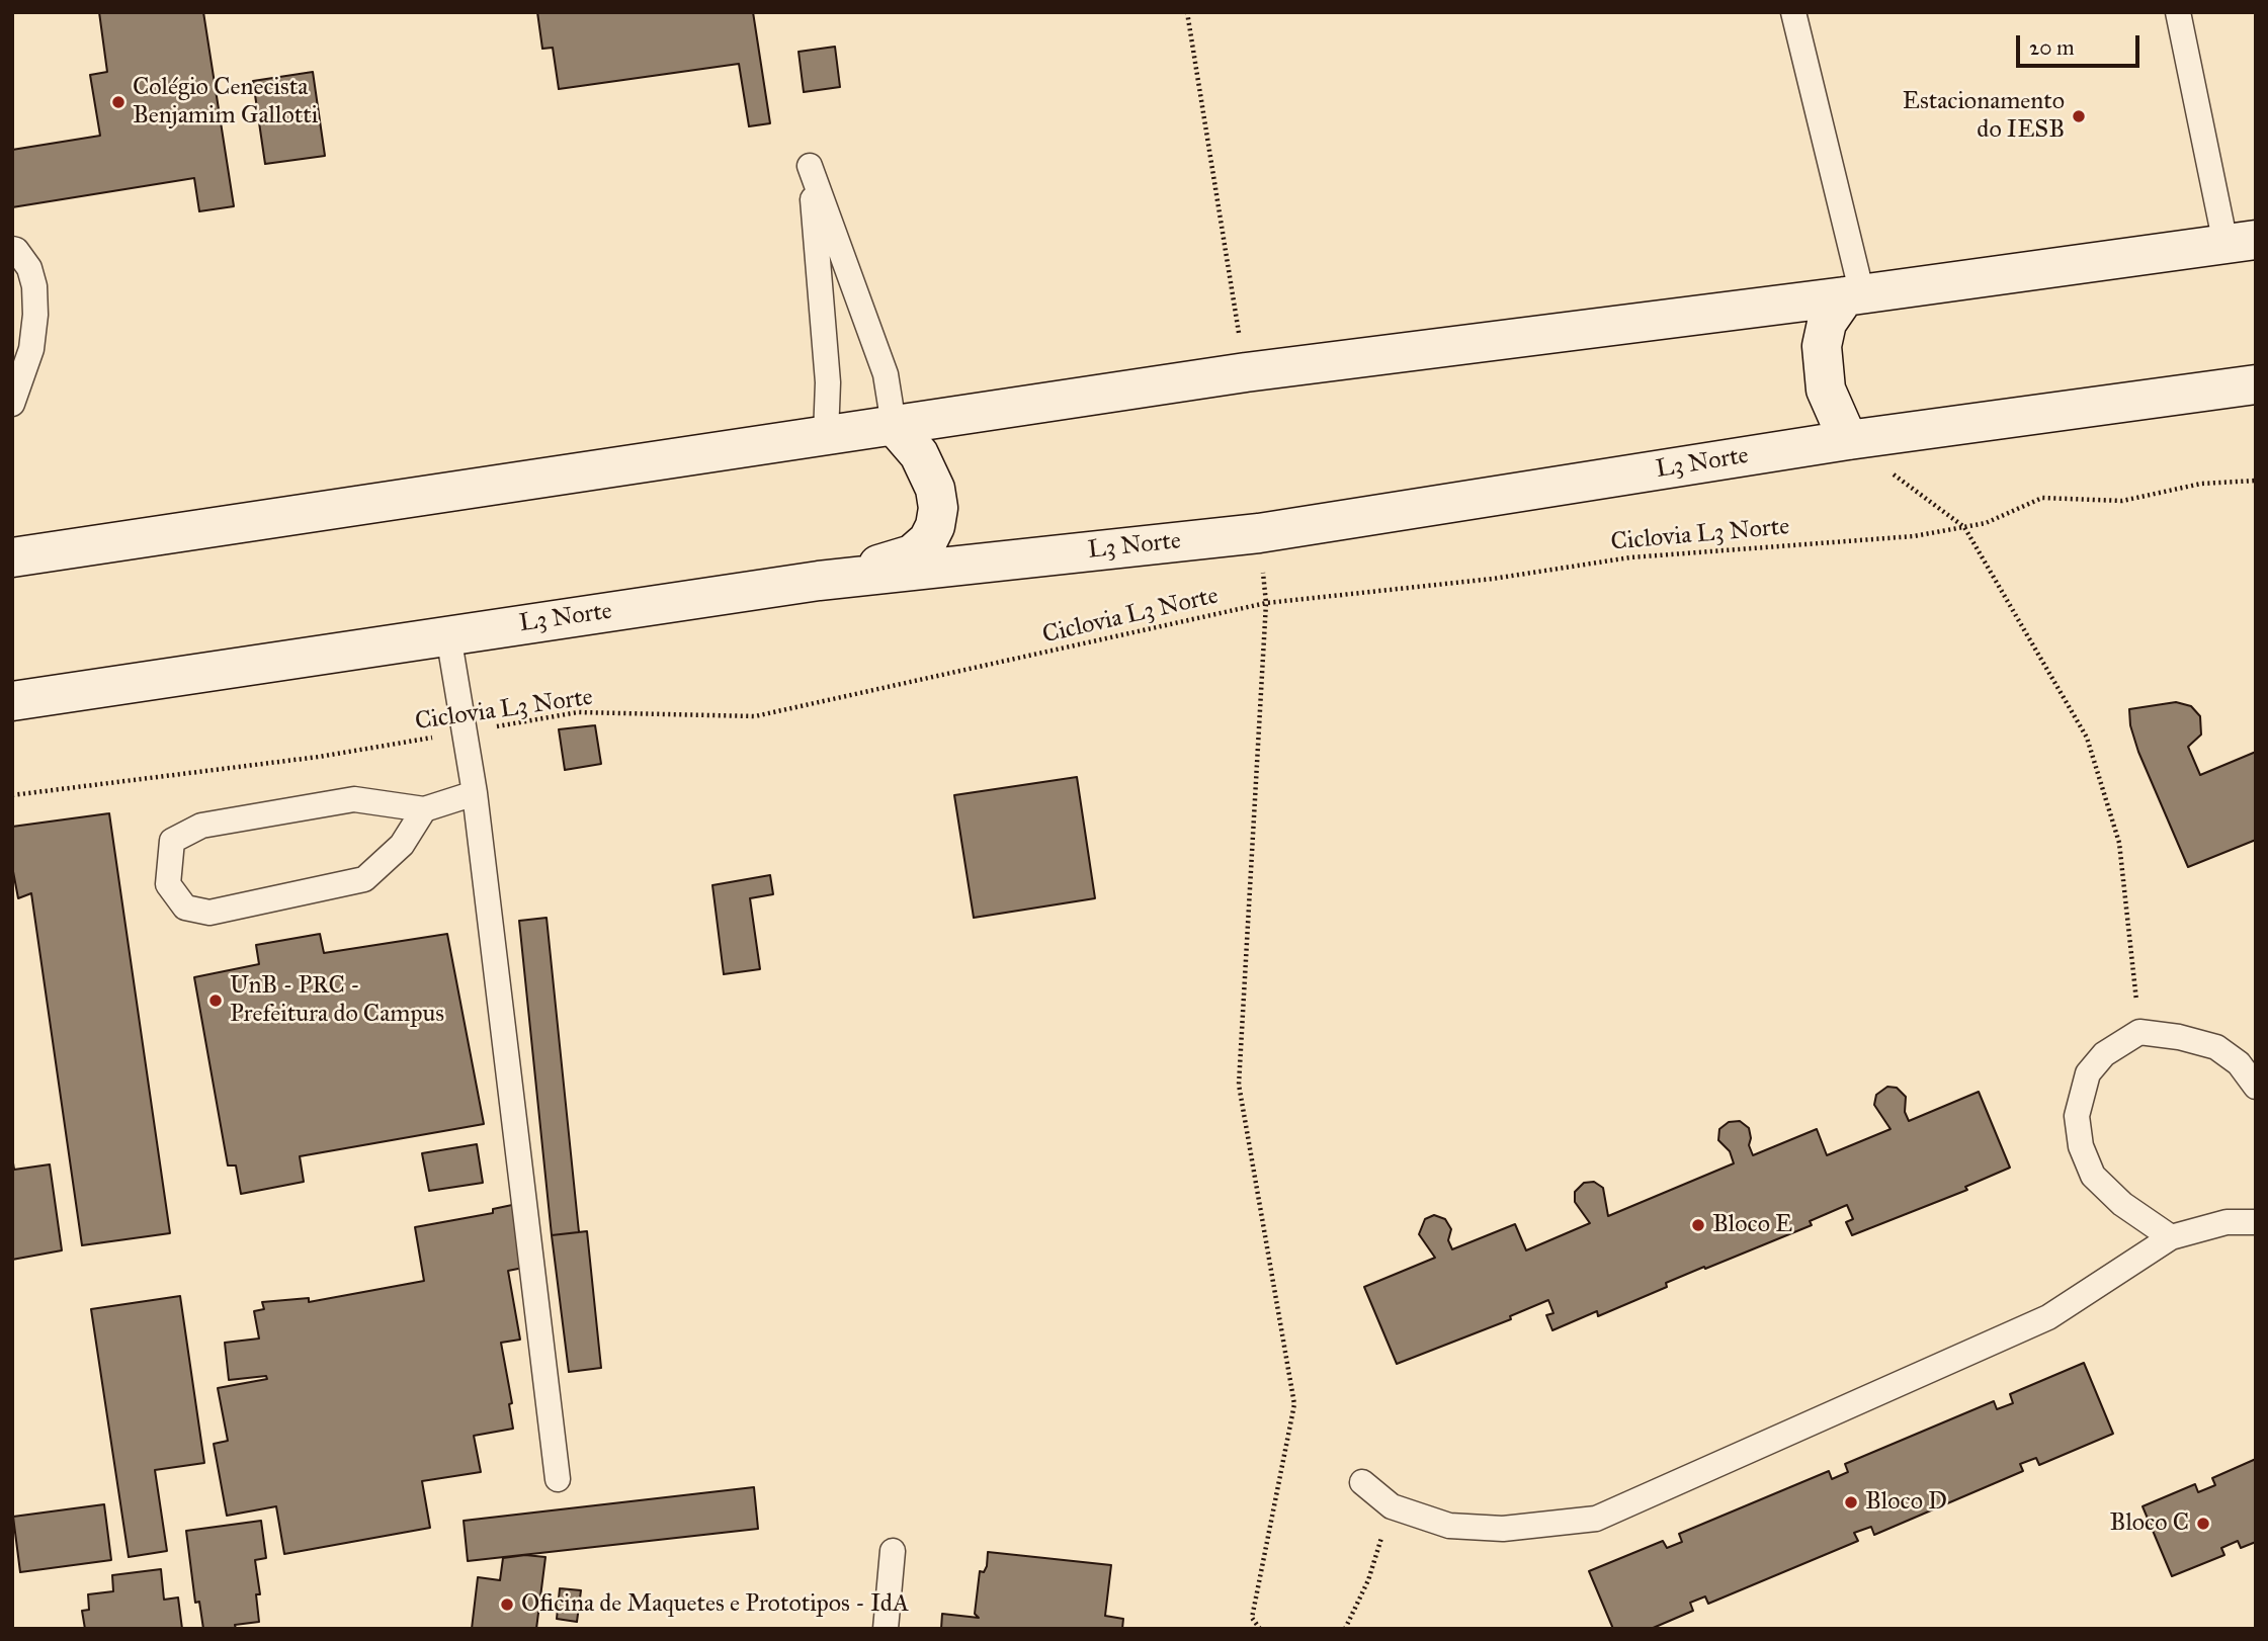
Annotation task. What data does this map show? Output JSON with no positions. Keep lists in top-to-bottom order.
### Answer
{
  "streets": {
    "main road": ["L3 Norte"],
    "path": ["Ciclovia L3 Norte"]
  },
  "places": [
    "Colégio Cenecista Benjamim Gallotti",
    "Estacionamento do IESB",
    "UnB - PRC - Prefeitura do Campus",
    "Bloco E",
    "Bloco D",
    "Bloco C",
    "Oficina de Maquetes e Prototipos - IdA"
  ],
  "scale_bar": "20 m"
}
